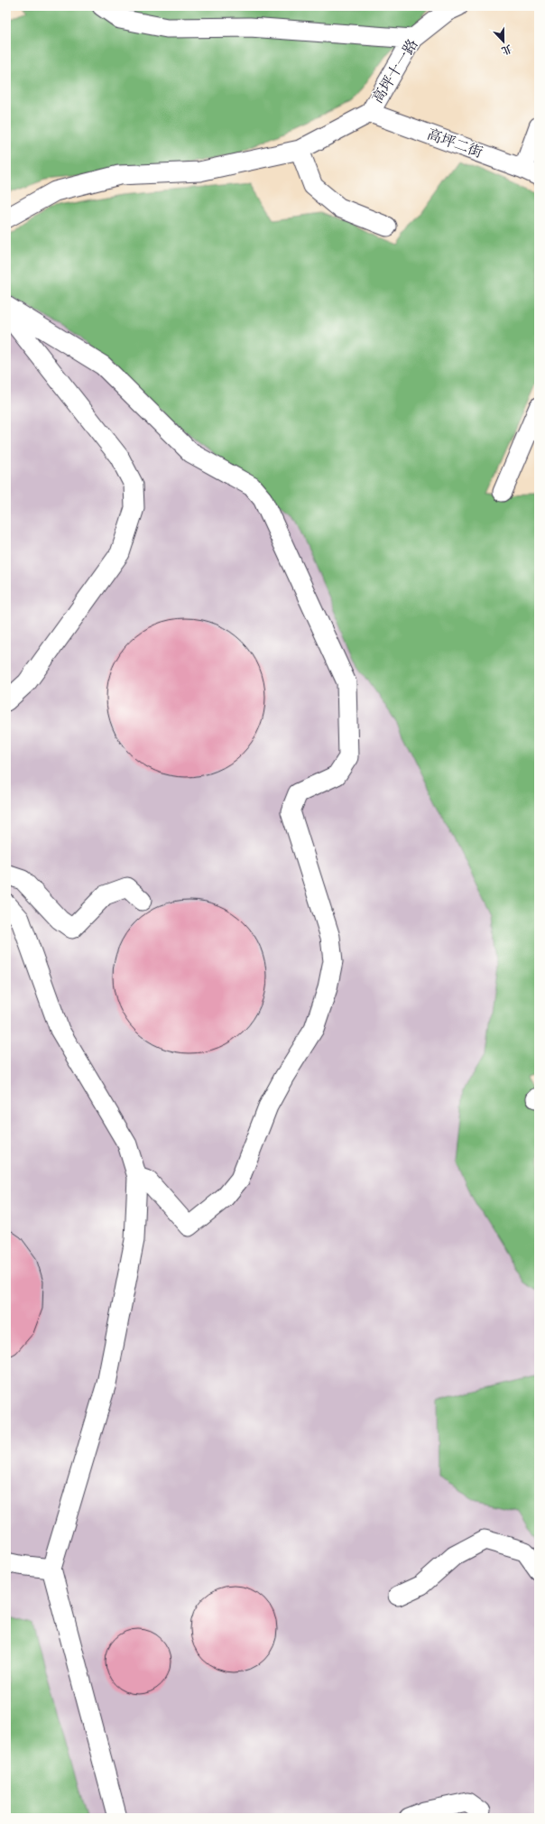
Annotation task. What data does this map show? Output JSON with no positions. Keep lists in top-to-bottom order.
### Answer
{
  "streets": {
    "street": ["高坪十一路", "高坪二街"]
  },
  "crossings": [
    ["高坪十一路", "高坪二街"]
  ],
  "north": "bottom"
}
